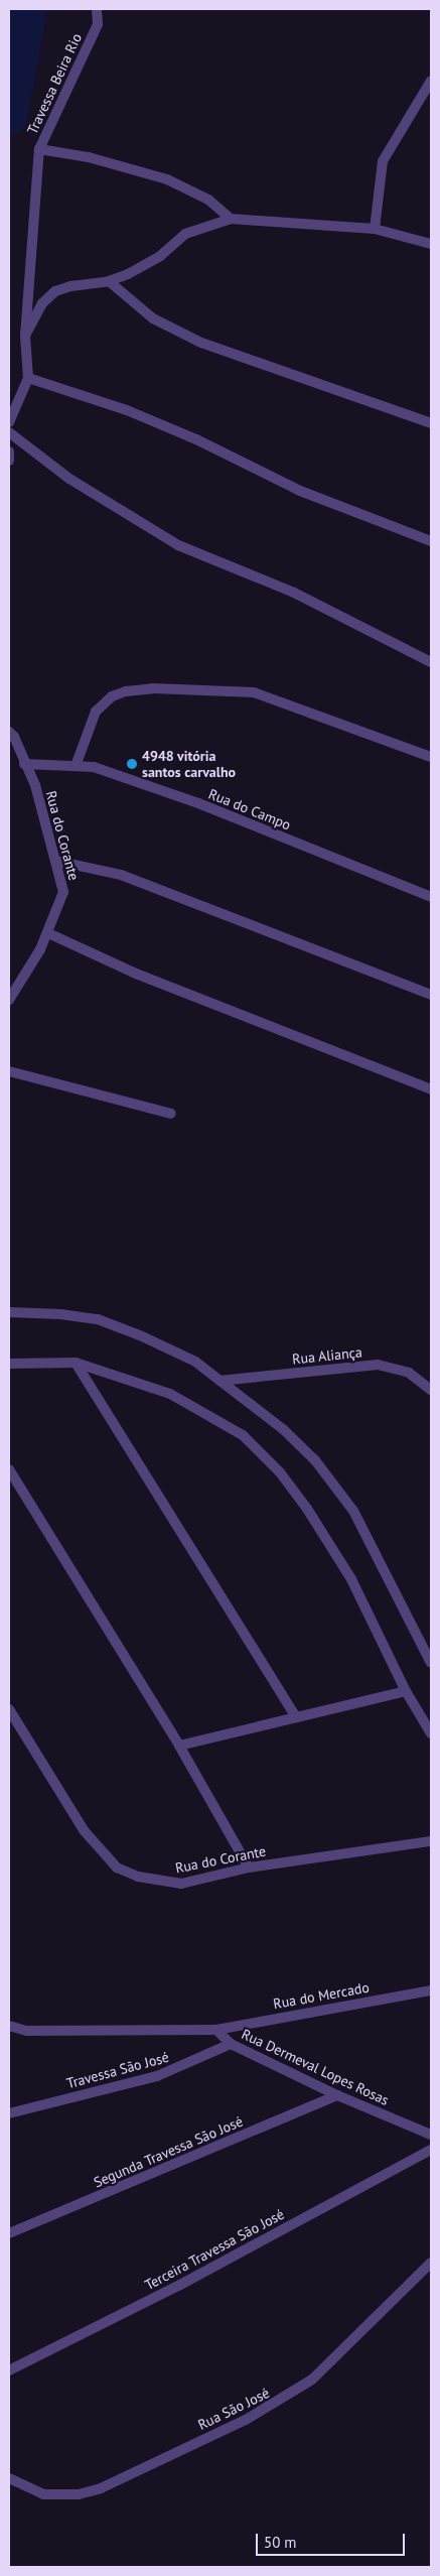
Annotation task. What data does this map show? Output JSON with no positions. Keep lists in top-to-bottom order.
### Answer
{
  "streets": {
    "street": [
      "Travessa Beira Rio",
      "Rua do Campo",
      "Rua do Corante",
      "Rua Aliança",
      "Rua do Mercado",
      "Rua Dermeval Lopes Rosas",
      "Travessa São José",
      "Segunda Travessa São José",
      "Terceira Travessa São José",
      "Rua São José"
    ]
  },
  "crossings": [
    ["Rua do Campo", "Rua do Corante"],
    ["Rua do Mercado", "Rua Dermeval Lopes Rosas"],
    ["Rua Dermeval Lopes Rosas", "Travessa São José"],
    ["Rua Dermeval Lopes Rosas", "Segunda Travessa São José"]
  ],
  "places": ["4948 vitória santos carvalho"],
  "scale_bar": "50 m"
}
